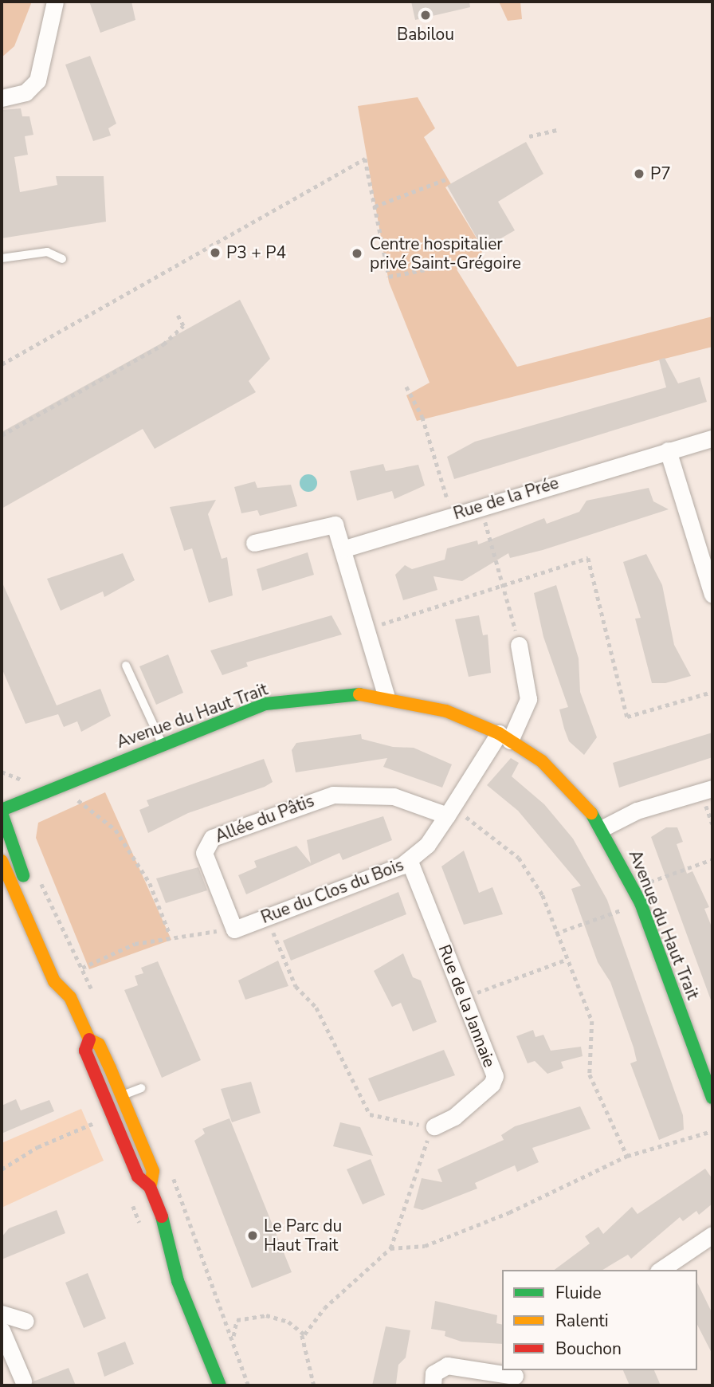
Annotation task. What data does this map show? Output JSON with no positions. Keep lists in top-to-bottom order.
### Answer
{
  "streets": {
    "main road": ["Avenue du Haut Trait"],
    "street": [
      "Rue de la Prée",
      "Allée du Pâtis",
      "Rue du Clos du Bois",
      "Rue de la Jannaie"
    ]
  },
  "crossings": [
    ["Avenue du Haut Trait", "Rue du Clos du Bois"],
    ["Allée du Pâtis", "Rue du Clos du Bois"],
    ["Rue du Clos du Bois", "Rue de la Jannaie"]
  ],
  "places": [
    "Babilou",
    "P7",
    "P3 + P4",
    "Centre hospitalier privé Saint-Grégoire",
    "Le Parc du Haut Trait"
  ],
  "legend": ["Fluide", "Ralenti", "Bouchon"]
}
